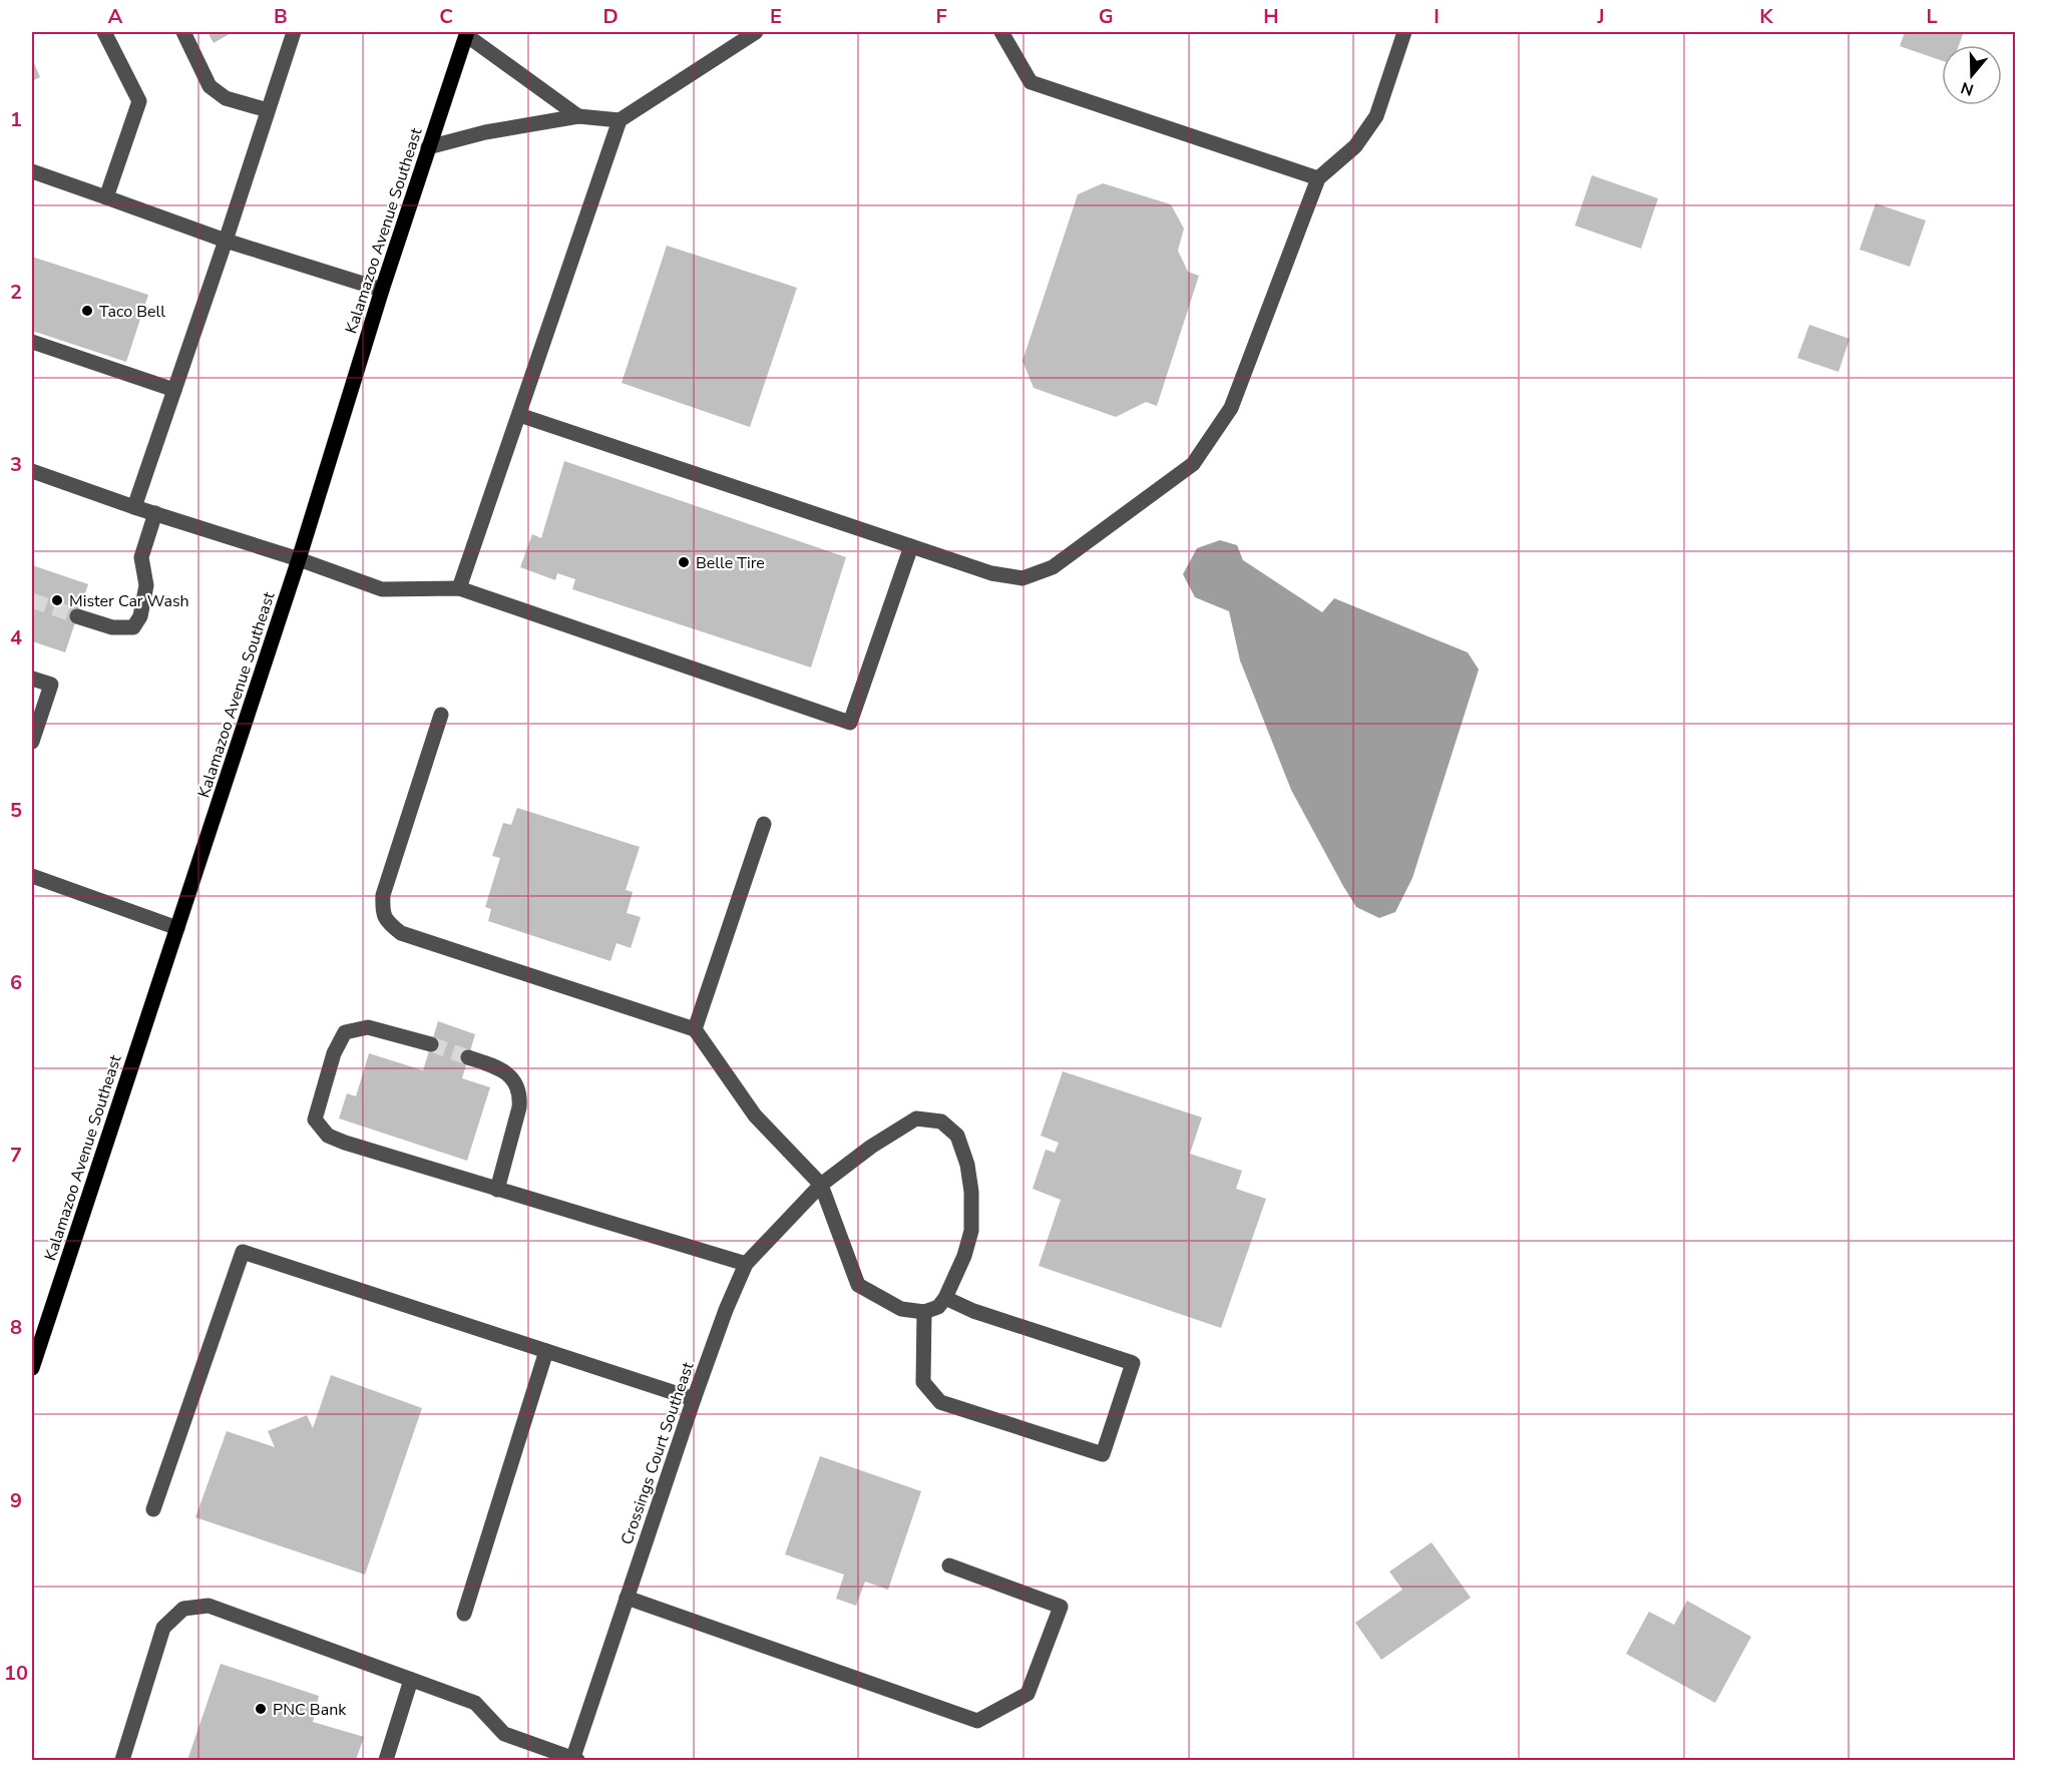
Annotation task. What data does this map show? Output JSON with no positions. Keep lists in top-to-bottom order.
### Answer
{
  "streets": {
    "main road": ["Kalamazoo Avenue Southeast"],
    "street": ["Crossings Court Southeast"]
  },
  "places": [
    "Taco Bell",
    "Belle Tire",
    "Mister Car Wash",
    "PNC Bank"
  ],
  "north": "bottom",
  "grid": {
    "columns": [
      "A",
      "B",
      "C",
      "D",
      "E",
      "F",
      "G",
      "H",
      "I",
      "J",
      "K",
      "L"
    ],
    "rows": [
      "1",
      "2",
      "3",
      "4",
      "5",
      "6",
      "7",
      "8",
      "9",
      "10"
    ]
  }
}
